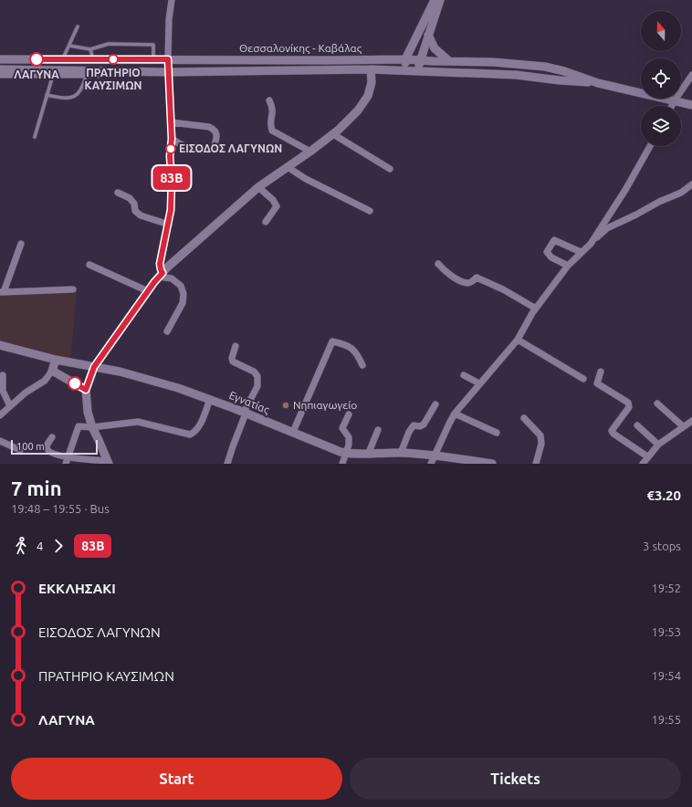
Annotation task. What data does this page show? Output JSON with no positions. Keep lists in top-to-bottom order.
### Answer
{
  "streets": {
    "main road": ["Θεσσαλονίκης - Καβάλας", "Εγνατίας"]
  },
  "places": [
    "ΛΑΓΥΝΑ",
    "ΠΡΑΤΗΡΙΟ ΚΑΥΣΙΜΩΝ",
    "ΕΙΣΟΔΟΣ ΛΑΓΥΝΩΝ",
    "Νηπιαγωγείο"
  ],
  "lines": ["bus line 83B"],
  "scale_bar": "100 m",
  "north": "top",
  "page": {
    "on_map": "83B",
    "scale": "100 m",
    "heading": ["7 min", "19:48 – 19:55 · Bus", "€3.20"],
    "legs": ["4", "83B", "3 stops"],
    "list": [
      {
        "name": "ΕΚΚΛΗΣΑΚΙ",
        "value": "19:52"
      },
      {
        "name": "ΕΙΣΟΔΟΣ ΛΑΓΥΝΩΝ",
        "value": "19:53"
      },
      {
        "name": "ΠΡΑΤΗΡΙΟ ΚΑΥΣΙΜΩΝ",
        "value": "19:54"
      },
      {
        "name": "ΛΑΓΥΝΑ",
        "value": "19:55"
      }
    ],
    "buttons": ["Start", "Tickets"]
  }
}
